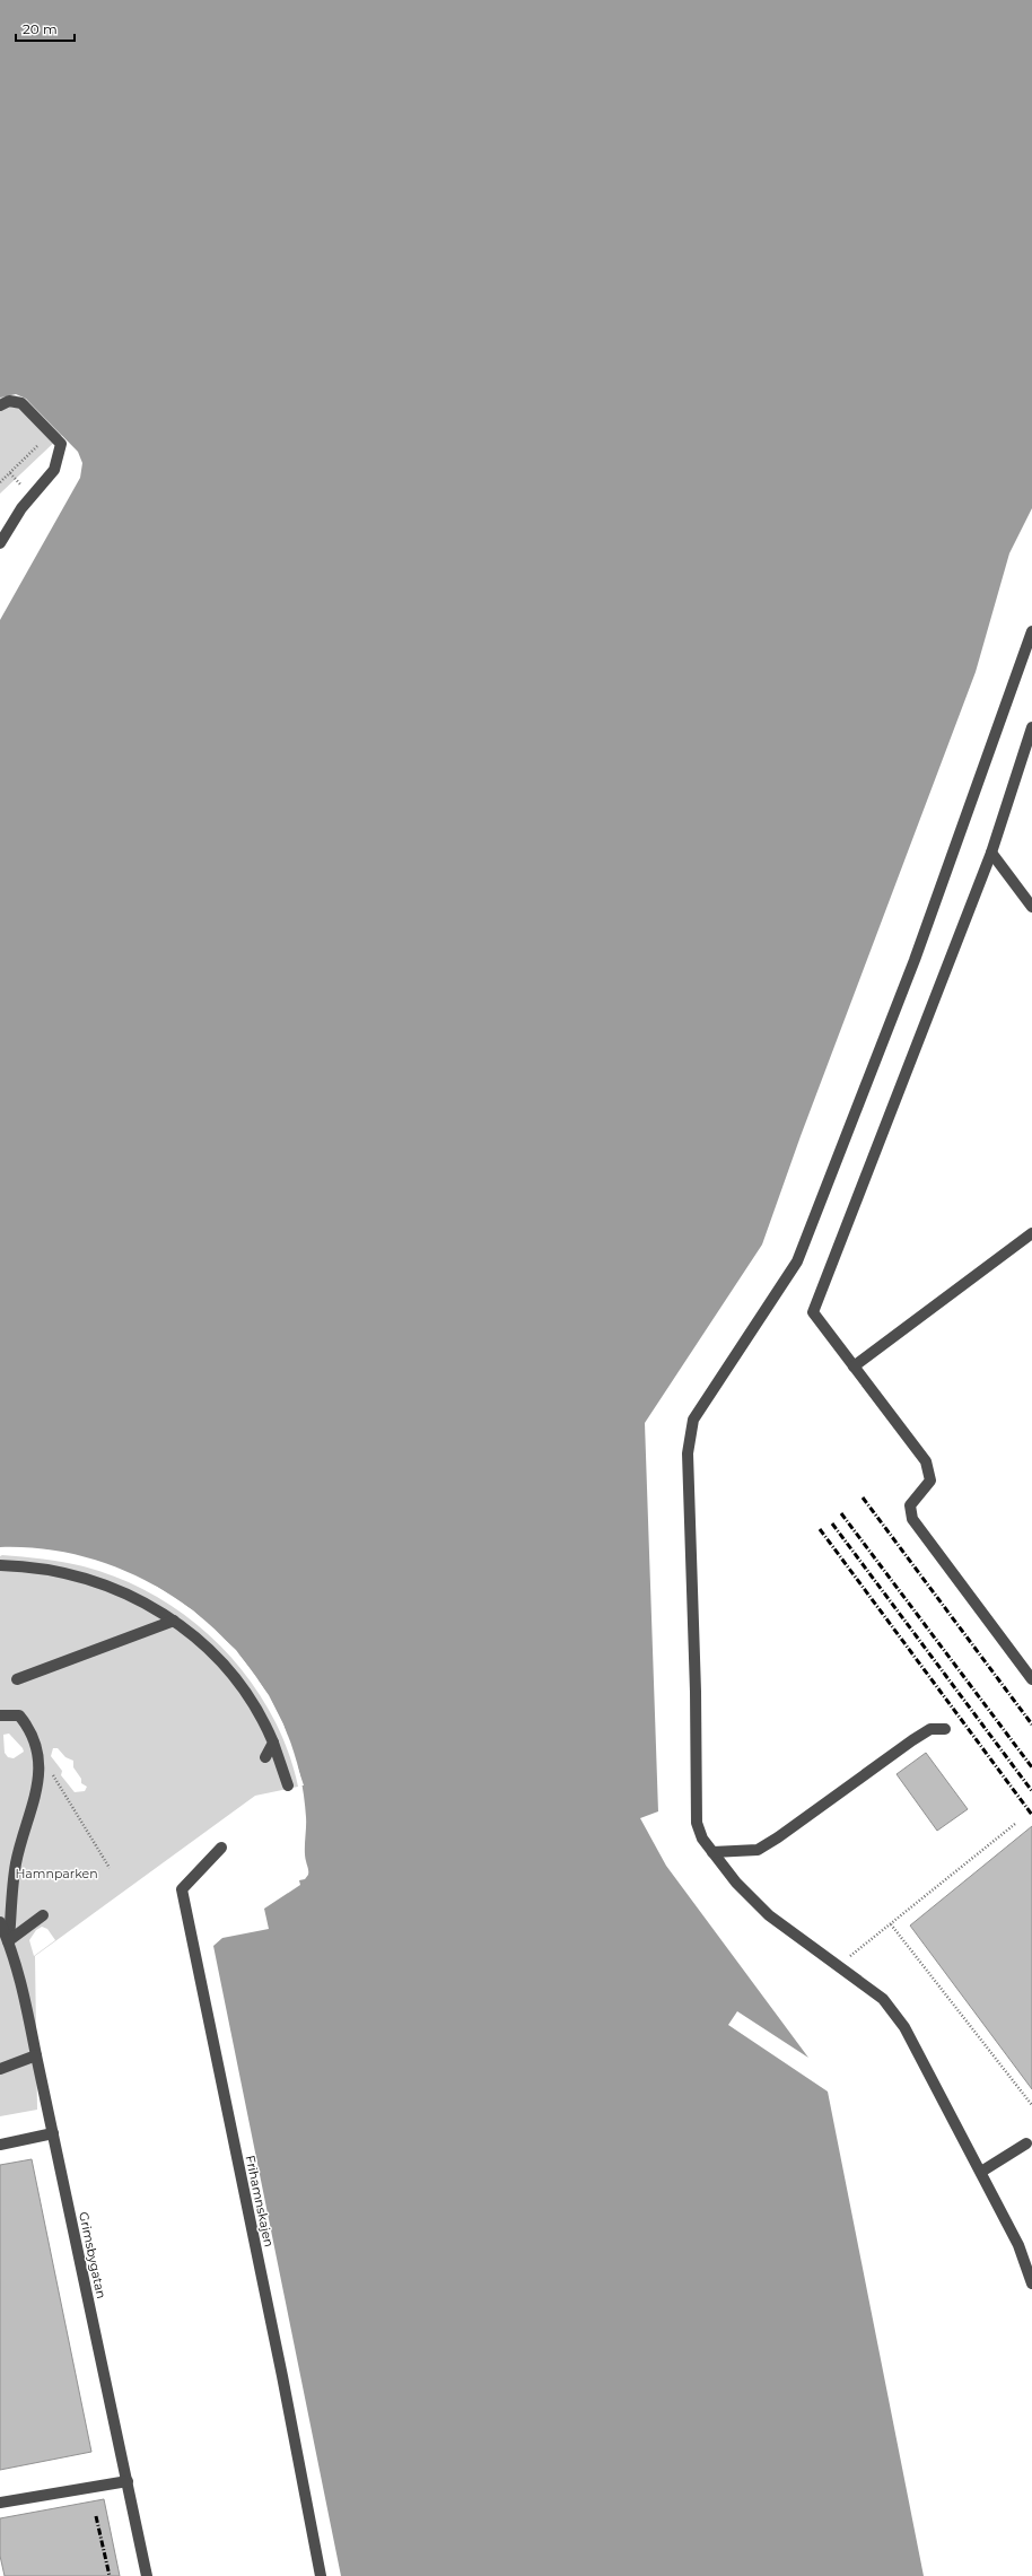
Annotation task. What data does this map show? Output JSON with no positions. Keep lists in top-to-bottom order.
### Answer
{
  "streets": {
    "street": ["Frihamnskajen", "Grimsbygatan"]
  },
  "parks": ["Hamnparken"],
  "scale_bar": "20 m"
}
